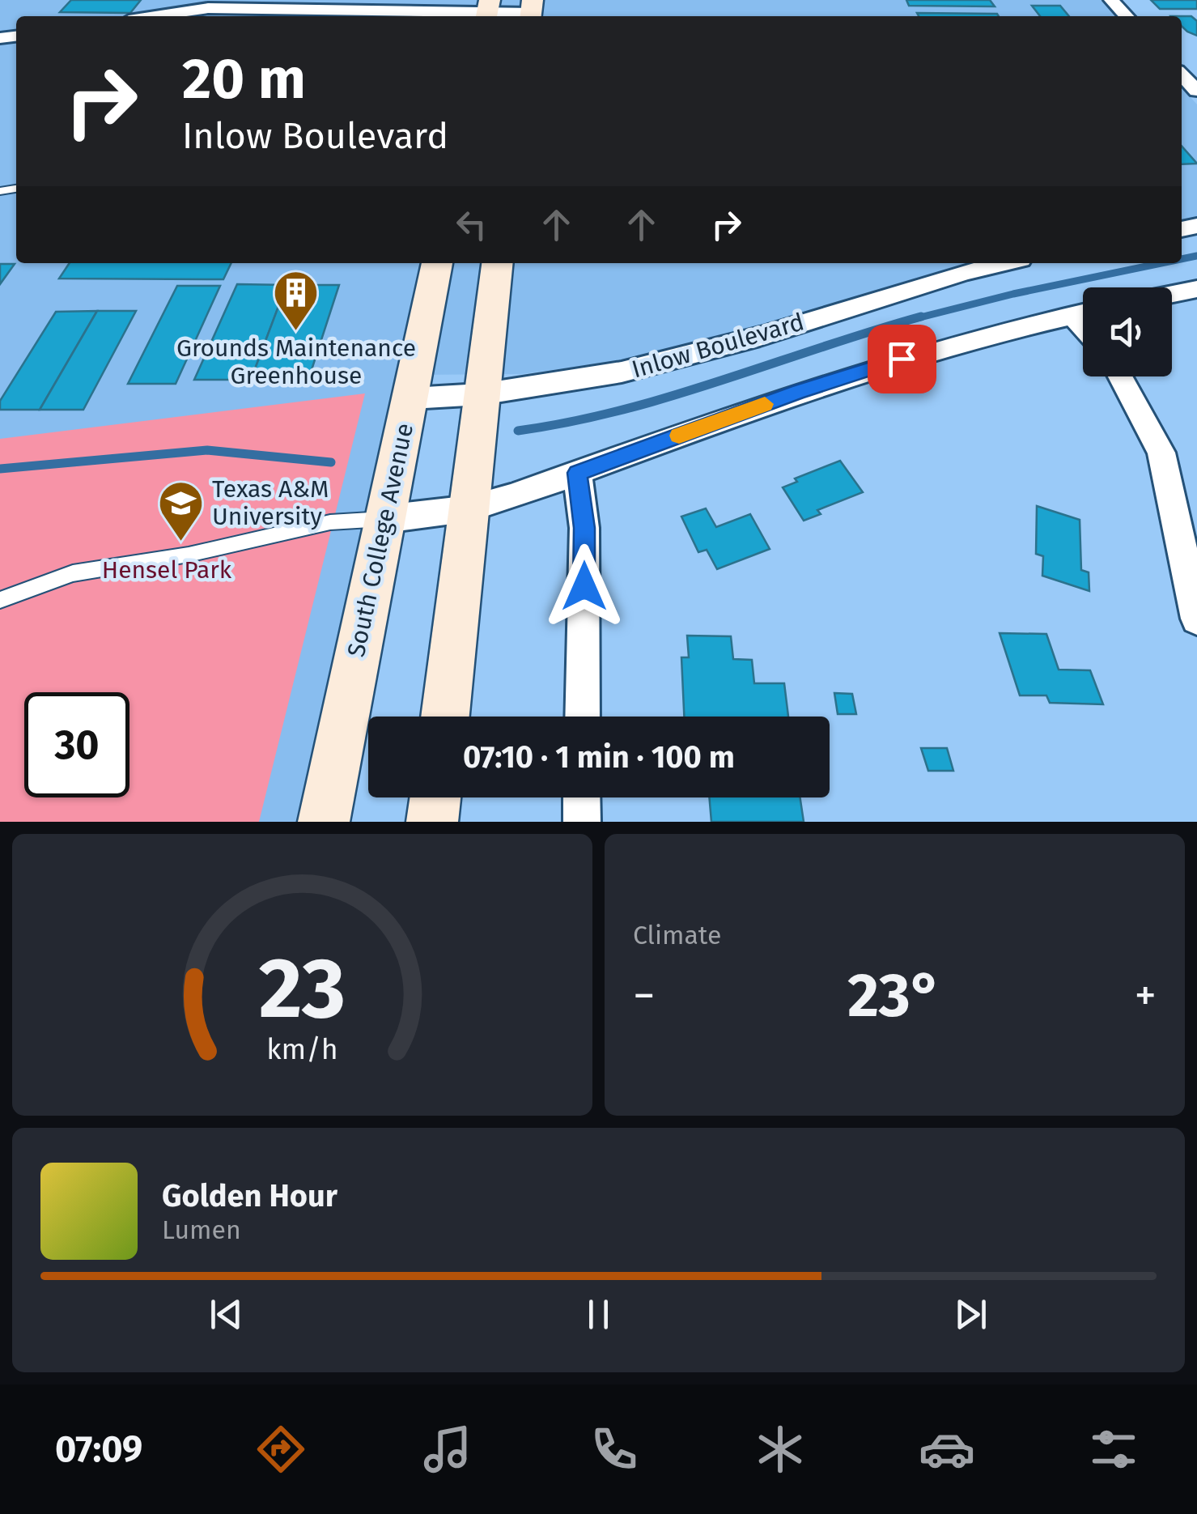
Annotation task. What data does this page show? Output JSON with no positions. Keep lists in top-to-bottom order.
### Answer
{
  "streets": {
    "main road": ["South College Avenue"],
    "street": ["Inlow Boulevard"]
  },
  "crossings": [
    ["Inlow Boulevard", "South College Avenue"]
  ],
  "parks": ["Hensel Park"],
  "places": {
    "building": ["Grounds Maintenance Greenhouse"],
    "school or university": ["Texas A&M University"]
  },
  "page": {
    "turn": ["20 m", "Inlow Boulevard"],
    "limit": "30",
    "trip": "07:10 · 1 min · 100 m",
    "tile": "Climate",
    "heat": ["−", "23°", "+"],
    "song": ["Golden Hour", "Lumen"],
    "tabs": "07:09",
    "gauge": ["23", "km/h"]
  }
}
